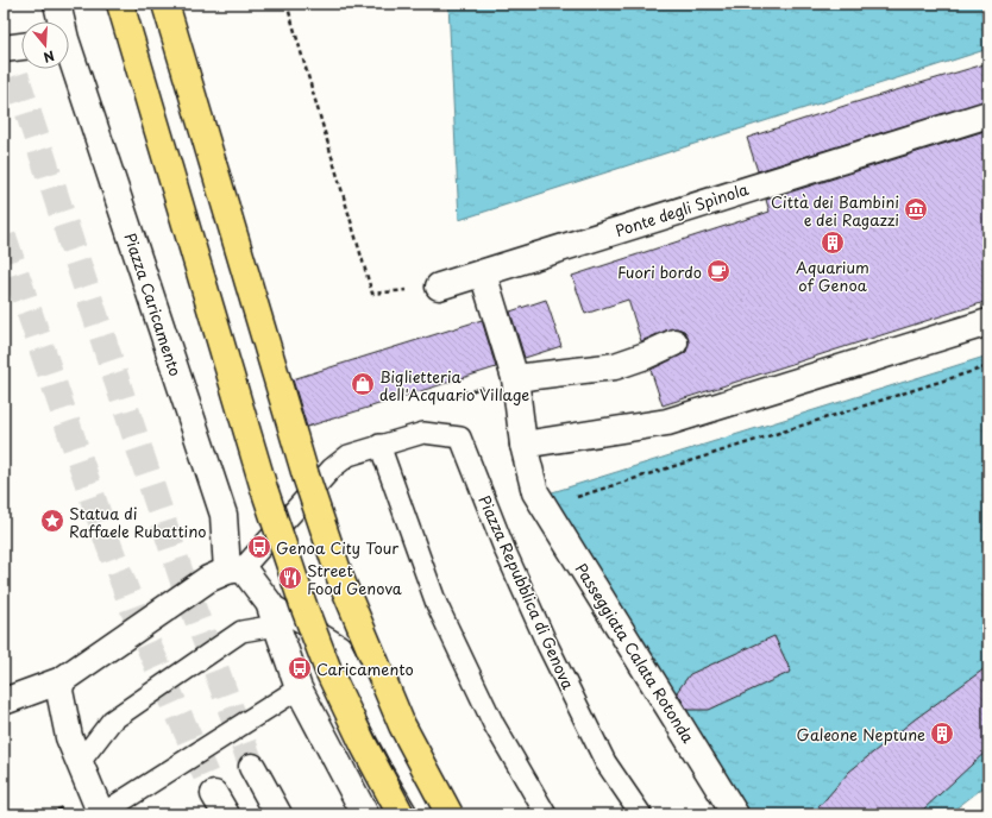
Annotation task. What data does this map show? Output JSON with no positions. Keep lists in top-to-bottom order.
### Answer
{
  "streets": {
    "street": ["Ponte degli Spìnola", "Piazza Caricamento", "Passeggiata Calata Rotonda"],
    "lane": ["Piazza Repubblica di Genova"]
  },
  "crossings": [
    ["Ponte degli Spìnola", "Passeggiata Calata Rotonda"],
    ["Piazza Caricamento", "Piazza Repubblica di Genova"]
  ],
  "places": {
    "museum": ["Città dei Bambini e dei Ragazzi"],
    "building": ["Aquarium of Genoa", "Galeone Neptune"],
    "cafe": ["Fuori bordo"],
    "shop": ["Biglietteria dell'Acquario Village"],
    "place": ["Statua di Raffaele Rubattino"],
    "bus stop": ["Genoa City Tour", "Caricamento"],
    "restaurant": ["Street Food Genova"]
  },
  "north": "bottom"
}
